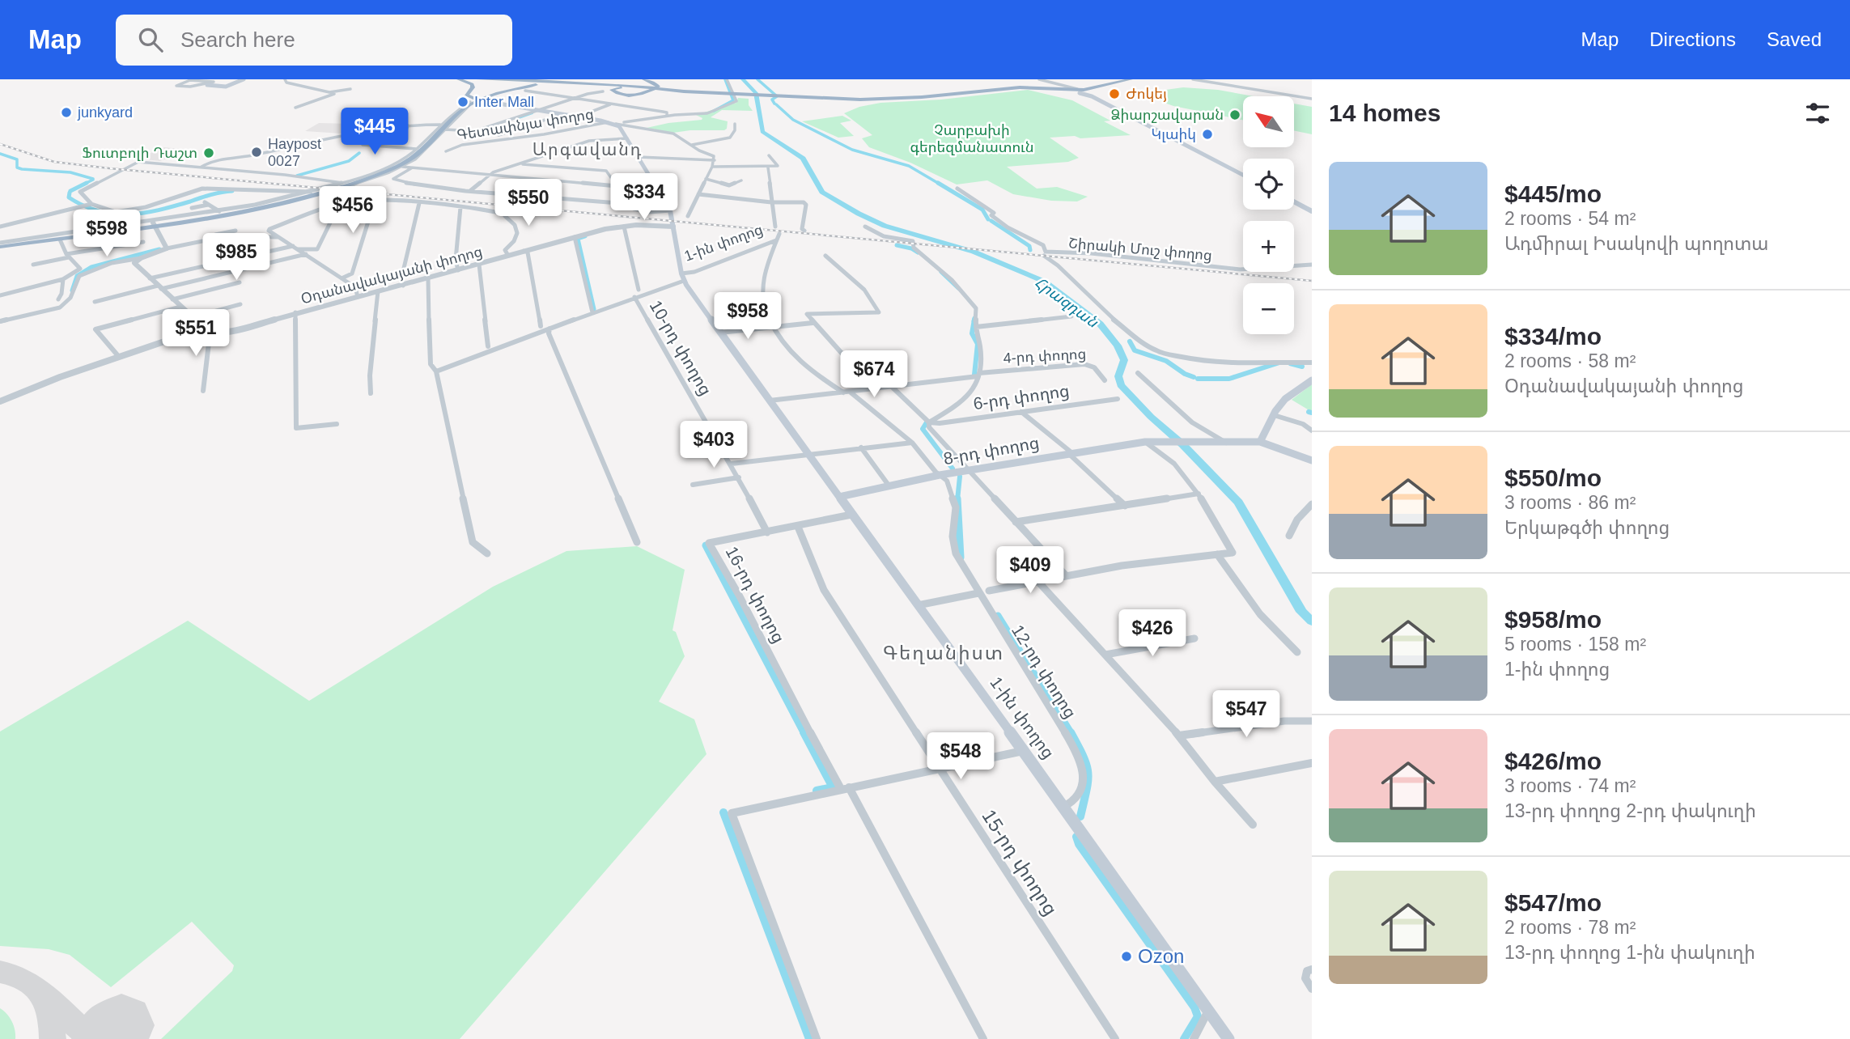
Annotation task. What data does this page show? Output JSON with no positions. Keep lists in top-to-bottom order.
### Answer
{
  "streets": {
    "main road": ["1-ին փողոց", "8-րդ փողոց"],
    "street": [
      "Գետափնյա փողոց",
      "Շիրակի Մուշ փողոց",
      "Օդանավակայանի փողոց",
      "10-րդ փողոց",
      "4-րդ փողոց",
      "6-րդ փողոց",
      "16-րդ փողոց",
      "12-րդ փողոց",
      "15-րդ փողոց"
    ]
  },
  "crossings": [
    ["1-ին փողոց", "4-րդ փողոց"],
    ["1-ին փողոց", "8-րդ փողոց"],
    ["1-ին փողոց", "16-րդ փողոց"],
    ["1-ին փողոց", "12-րդ փողոց"],
    ["10-րդ փողոց", "16-րդ փողոց"],
    ["4-րդ փողոց", "12-րդ փողոց"],
    ["8-րդ փողոց", "12-րդ փողոց"],
    ["16-րդ փողոց", "15-րդ փողոց"]
  ],
  "districts": ["Արգավանդ", "Գեղանիստ"],
  "water": ["Հրազդան"],
  "parks": ["Չարբախի գերեզմանատուն"],
  "places": [
    "Ժոկեյ",
    "Inter Mall",
    "junkyard",
    "Ձիարշավարան",
    "Կլաիկ",
    "Haypost 0027",
    "Ֆուտբոլի Դաշտ",
    "Ozon"
  ],
  "north": "top left",
  "page": {
    "header": "Map",
    "search": "Search here",
    "nav": ["Map", "Directions", "Saved"],
    "heading": "14 homes",
    "map_buttons": ["+", "−"],
    "price": [
      "$445",
      "$334",
      "$550",
      "$456",
      "$598",
      "$985",
      "$958",
      "$551",
      "$674",
      "$403",
      "$409",
      "$426",
      "$547",
      "$548"
    ],
    "list": [
      {
        "name": "$445/mo",
        "note": "2 rooms · 54 m² · Ադմիրալ Իսակովի պողոտա"
      },
      {
        "name": "$334/mo",
        "note": "2 rooms · 58 m² · Օդանավակայանի փողոց"
      },
      {
        "name": "$550/mo",
        "note": "3 rooms · 86 m² · Երկաթգծի փողոց"
      },
      {
        "name": "$958/mo",
        "note": "5 rooms · 158 m² · 1-ին փողոց"
      },
      {
        "name": "$426/mo",
        "note": "3 rooms · 74 m² · 13-րդ փողոց 2-րդ փակուղի"
      },
      {
        "name": "$547/mo",
        "note": "2 rooms · 78 m² · 13-րդ փողոց 1-ին փակուղի"
      }
    ]
  }
}
